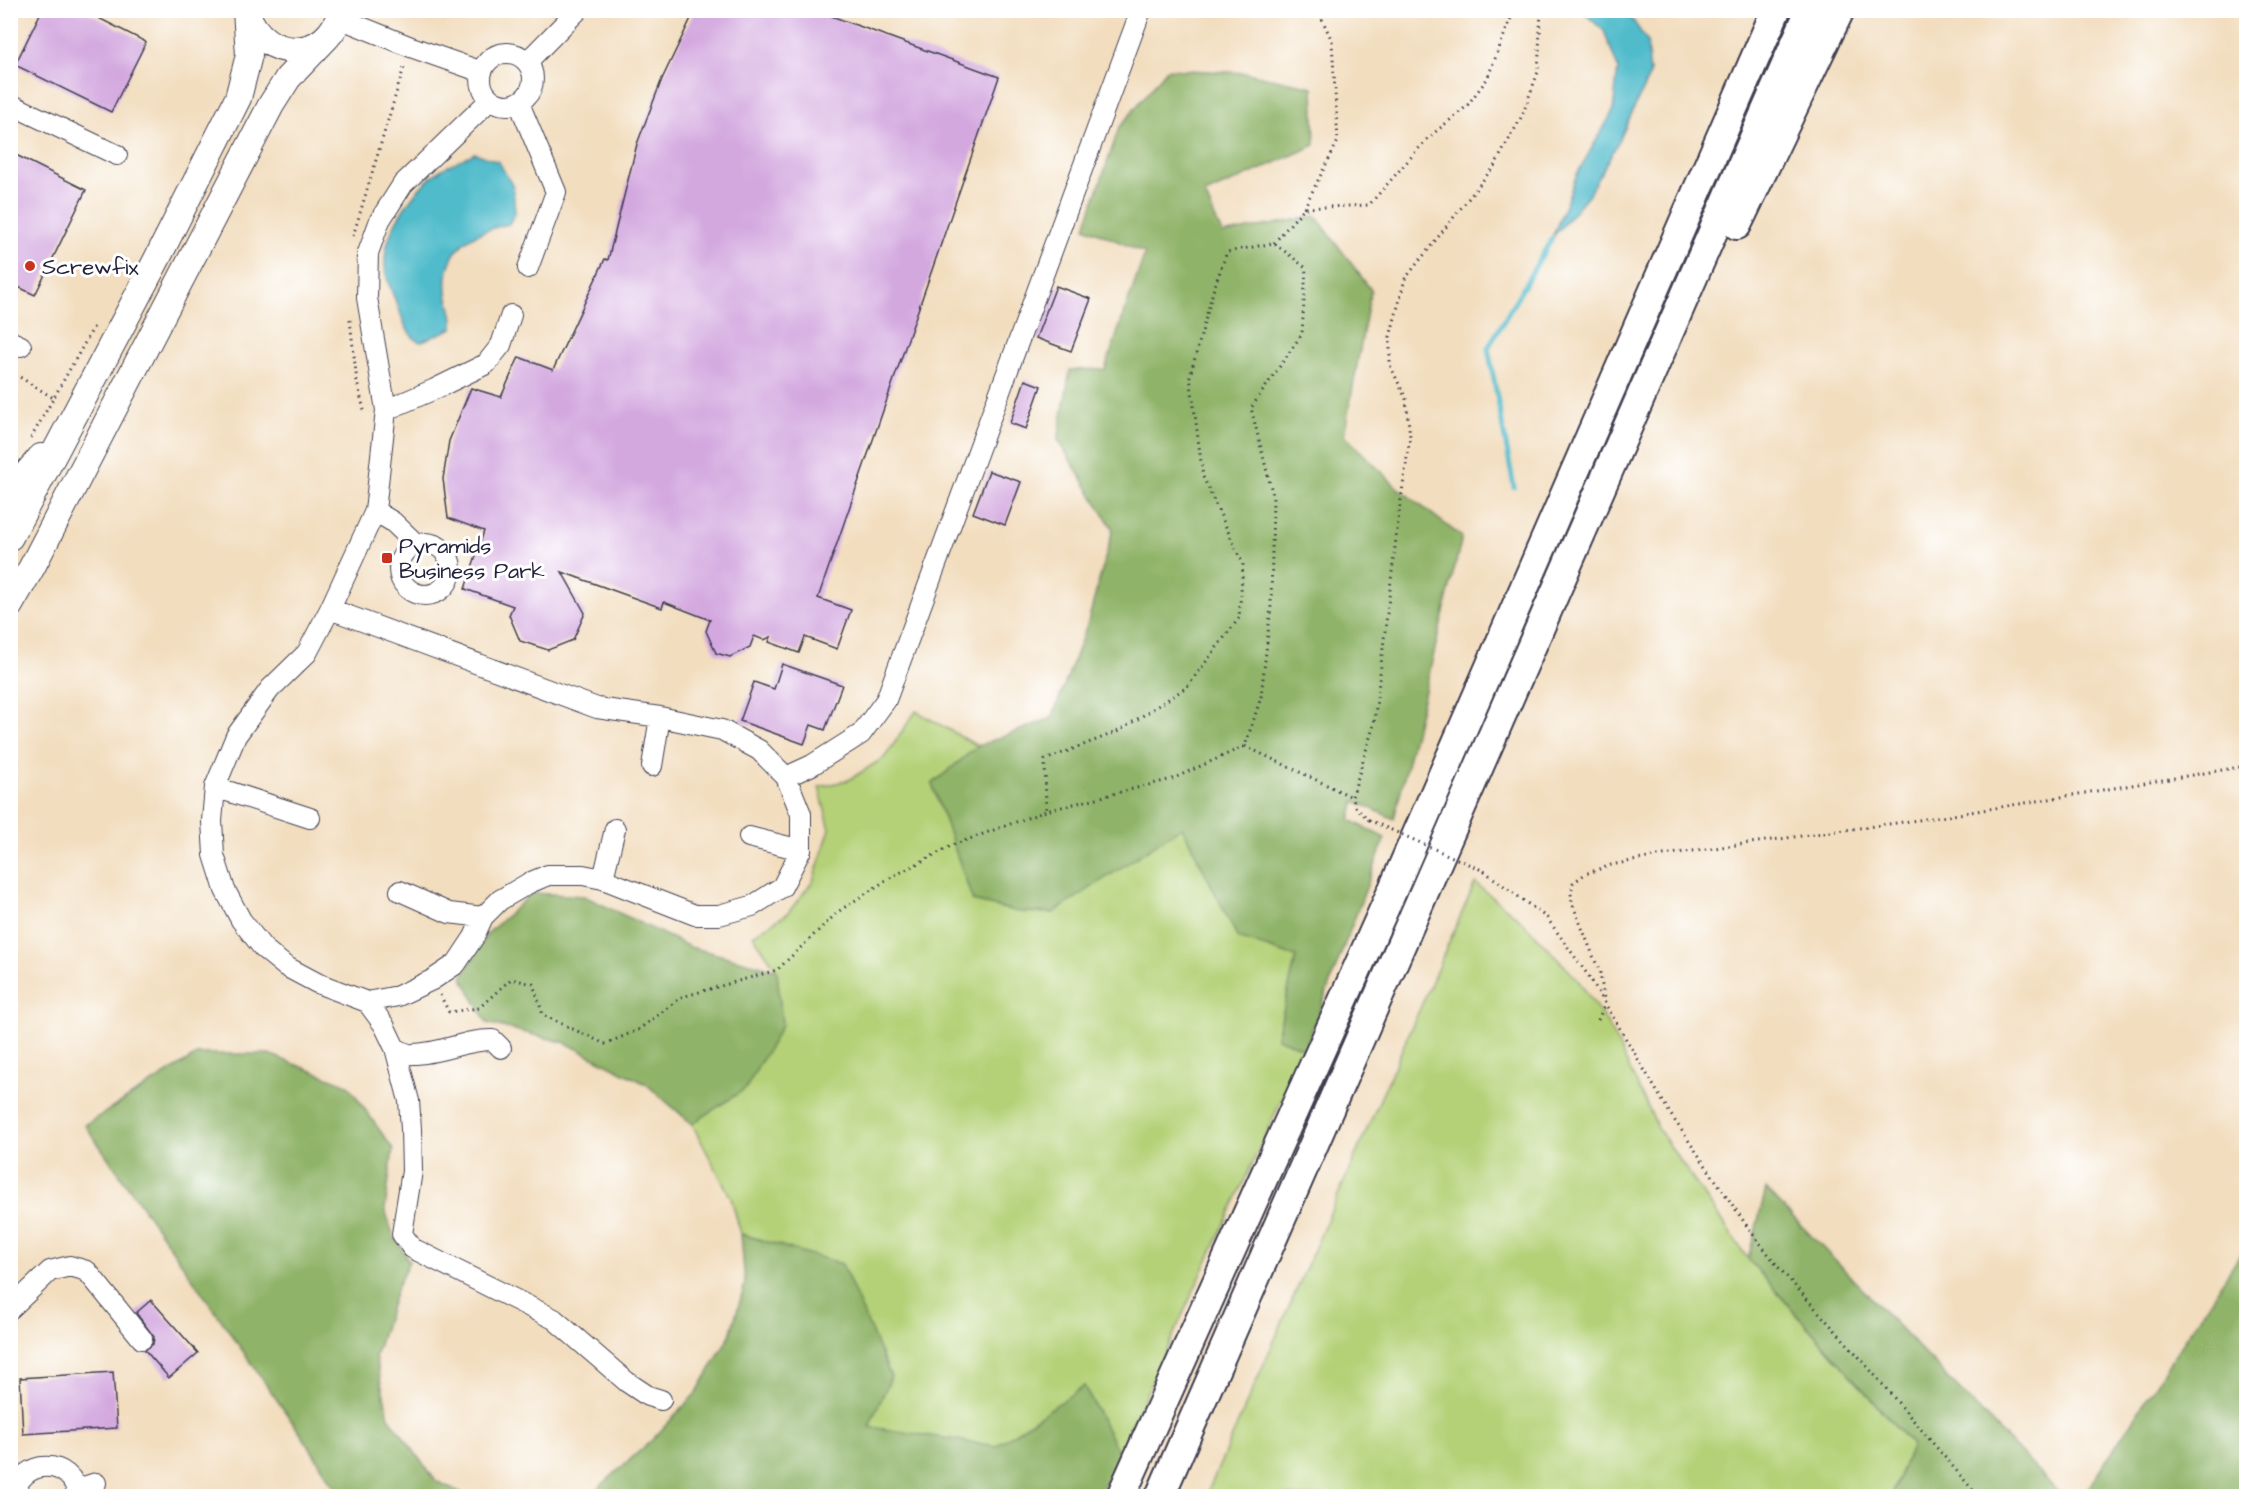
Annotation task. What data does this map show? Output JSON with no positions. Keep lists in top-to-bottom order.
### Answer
{
  "places": {
    "other": ["Screwfix"],
    "transit": ["Pyramids Business Park"]
  }
}
